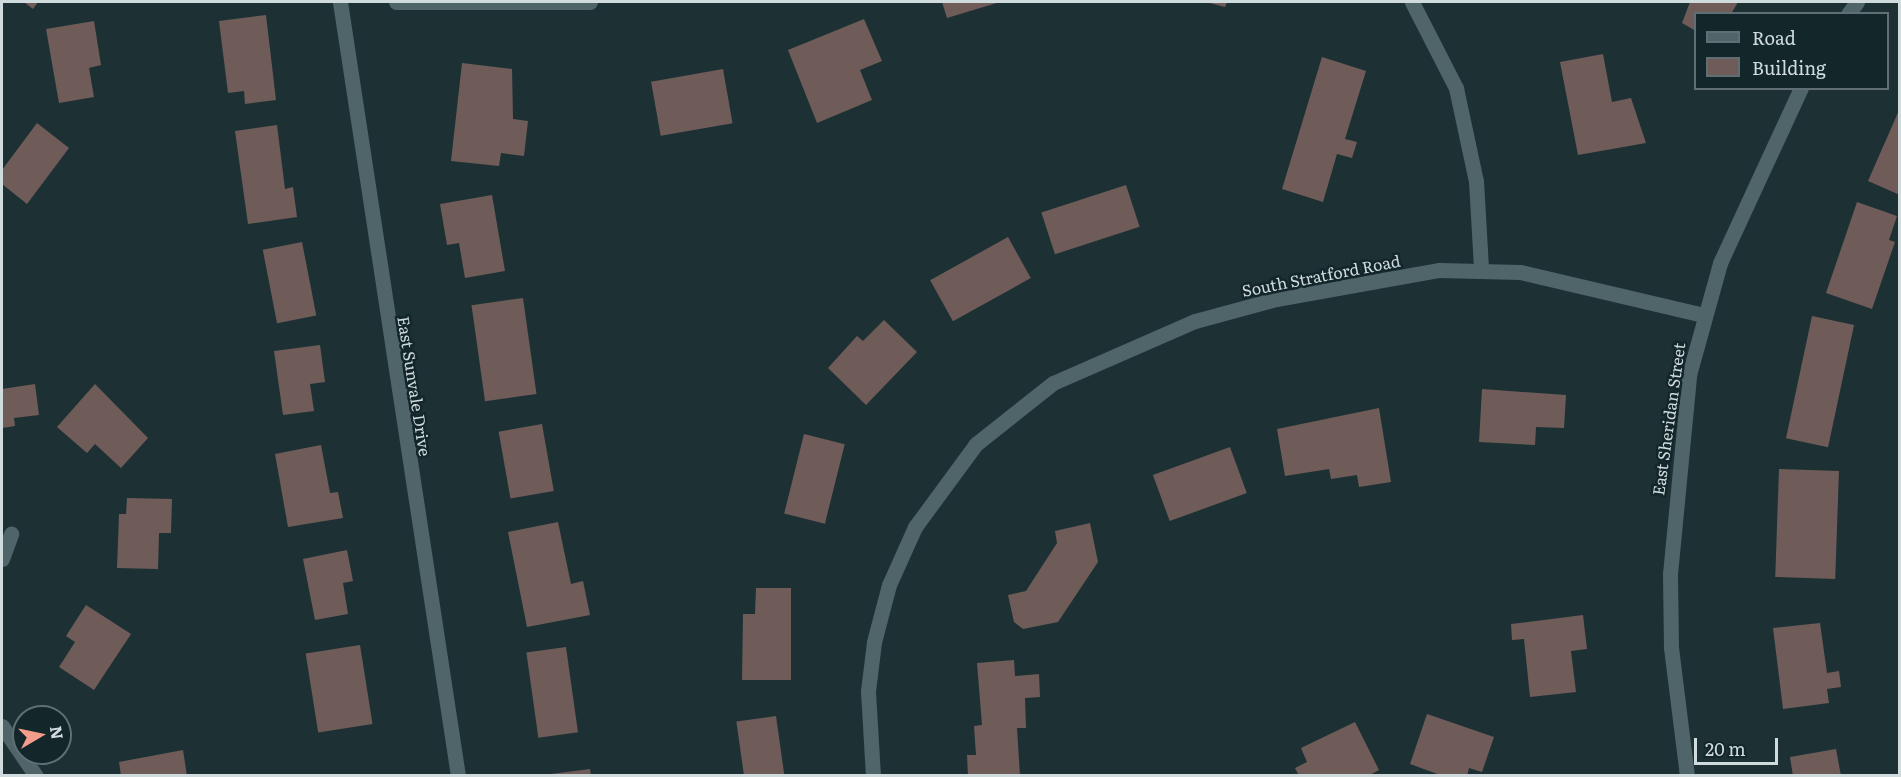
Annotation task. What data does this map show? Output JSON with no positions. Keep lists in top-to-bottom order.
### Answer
{
  "streets": {
    "street": ["South Stratford Road", "East Sunvale Drive", "East Sheridan Street"]
  },
  "crossings": [
    ["South Stratford Road", "East Sheridan Street"]
  ],
  "legend": ["Road", "Building"],
  "scale_bar": "20 m",
  "north": "right"
}
